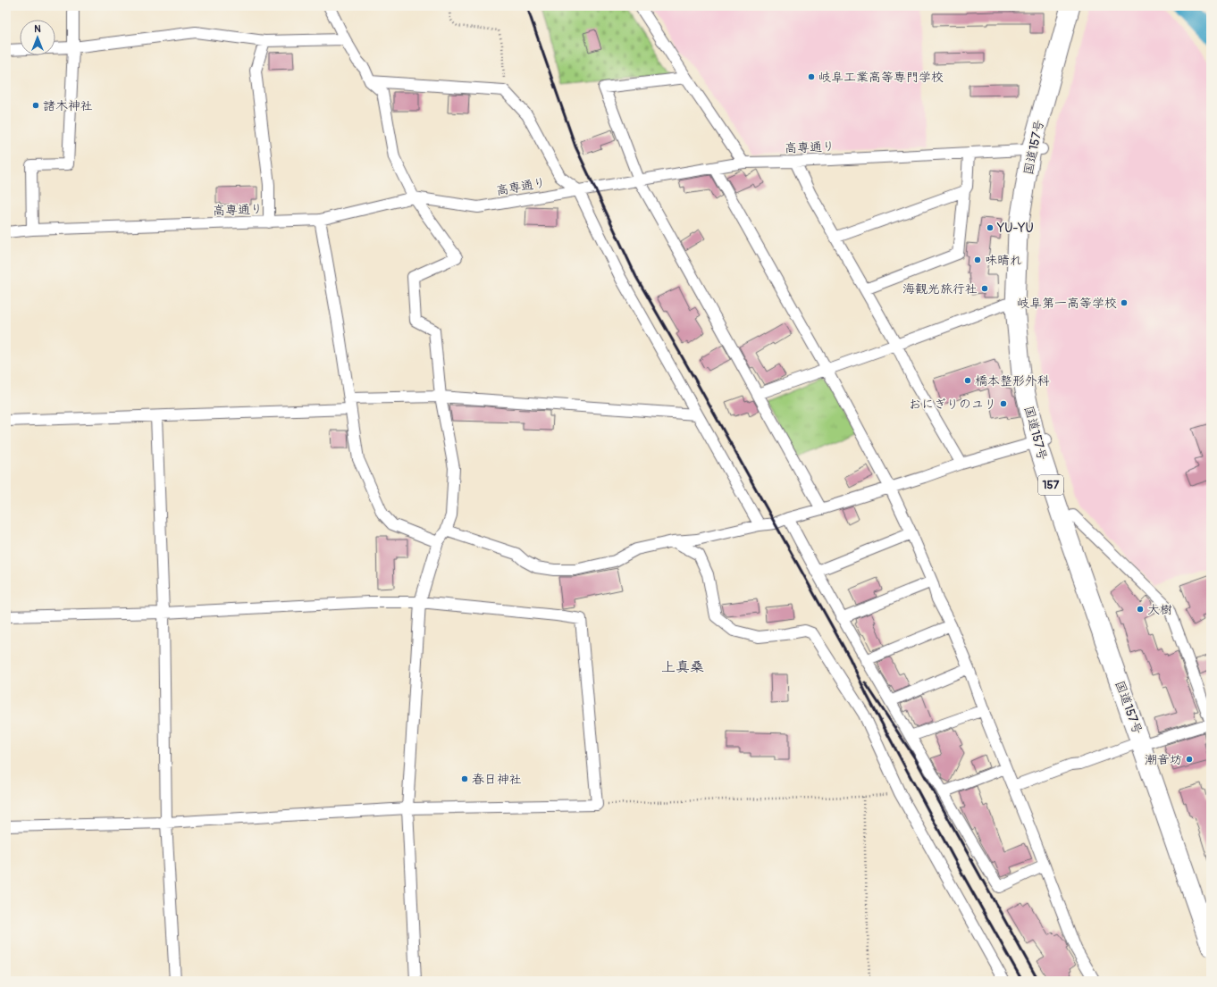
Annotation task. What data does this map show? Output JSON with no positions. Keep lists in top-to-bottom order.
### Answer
{
  "streets": {
    "highway": ["国道157号", "157"],
    "street": ["高専通り"]
  },
  "crossings": [
    ["高専通り", "国道157号"]
  ],
  "districts": ["上真桑"],
  "places": [
    "岐阜工業高等専門学校",
    "諸木神社",
    "YU-YU",
    "味晴れ",
    "海観光旅行社",
    "岐阜第一高等学校",
    "橋本整形外科",
    "おにぎりのユリ",
    "大樹",
    "潮音坊",
    "春日神社"
  ],
  "north": "top"
}
